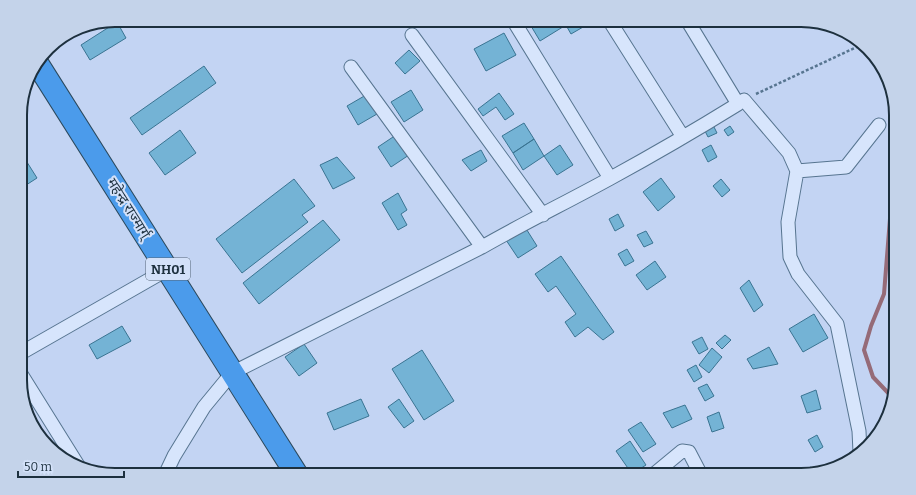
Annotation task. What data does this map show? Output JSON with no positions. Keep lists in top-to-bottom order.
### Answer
{
  "streets": {
    "highway": ["महेन्द्र राज्मार्ग्", "NH01"]
  },
  "scale_bar": "50 m"
}
